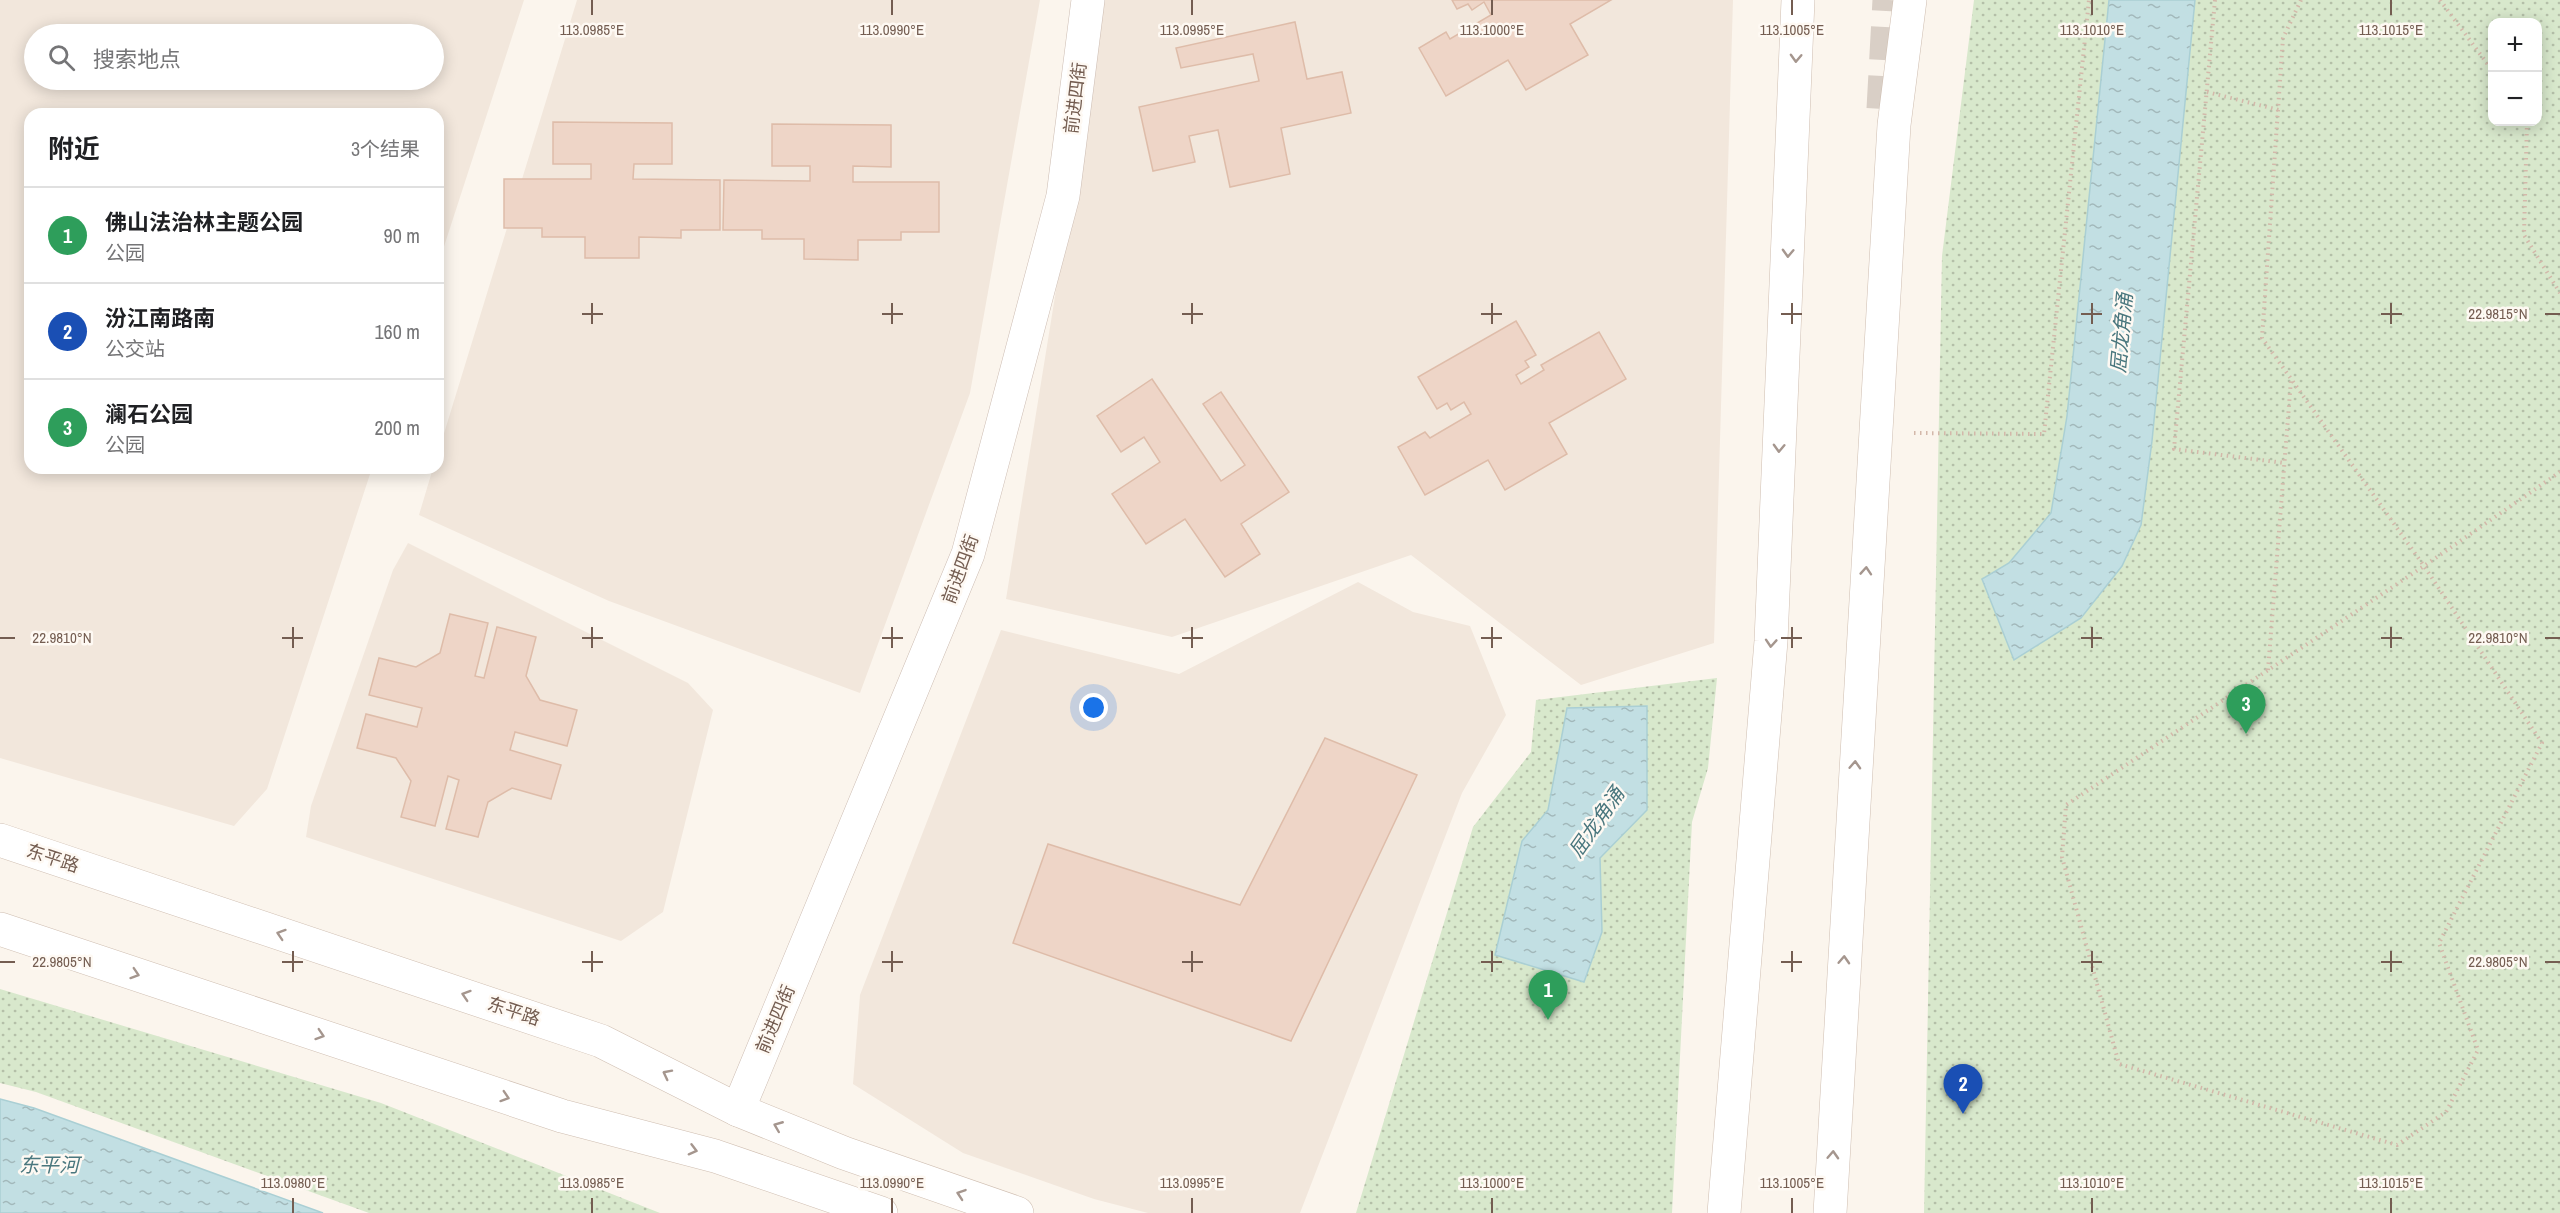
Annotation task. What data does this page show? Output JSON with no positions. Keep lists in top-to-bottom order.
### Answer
{
  "streets": {
    "main road": ["前进四街", "东平路"]
  },
  "crossings": [
    ["前进四街", "东平路"]
  ],
  "water": ["屈龙角涌", "东平河"],
  "page": {
    "map_buttons": ["+", "−"],
    "search": "搜索地点",
    "heading": ["附近", "3个结果"],
    "list": [
      {
        "mark": "1",
        "name": "佛山法治林主题公园",
        "note": "公园",
        "value": "90 m"
      },
      {
        "mark": "2",
        "name": "汾江南路南",
        "note": "公交站",
        "value": "160 m"
      },
      {
        "mark": "3",
        "name": "澜石公园",
        "note": "公园",
        "value": "200 m"
      }
    ],
    "pins": ["3", "1", "2"]
  },
  "coordinates": [
    "113.0985°E",
    "113.0990°E",
    "113.0995°E",
    "113.1000°E",
    "113.1005°E",
    "113.1010°E",
    "113.1015°E",
    "22.9815°N",
    "22.9810°N",
    "22.9805°N",
    "113.0980°E"
  ]
}
